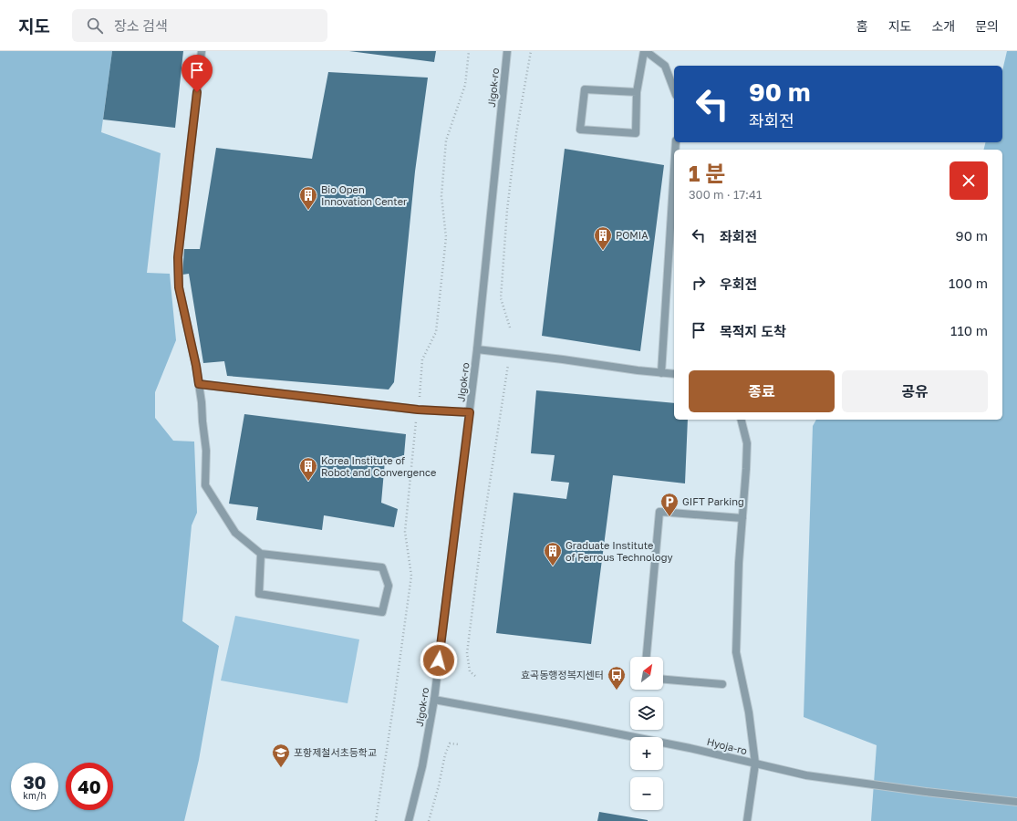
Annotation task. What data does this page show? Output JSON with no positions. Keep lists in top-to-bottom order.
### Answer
{
  "streets": {
    "street": ["Jigok-ro", "Hyoja-ro"]
  },
  "crossings": [
    ["Jigok-ro", "Hyoja-ro"]
  ],
  "places": {
    "building": [
      "Bio Open Innovation Center",
      "POMIA",
      "Korea Institute of Robot and Convergence",
      "Graduate Institute of Ferrous Technology"
    ],
    "parking": ["GIFT Parking"],
    "bus stop": ["효곡동행정복지센터"],
    "school or university": ["포항제철서초등학교"]
  },
  "north": "top right",
  "page": {
    "header": "지도",
    "search": "장소 검색",
    "nav": [
      "홈",
      "지도",
      "소개",
      "문의"
    ],
    "turn": ["90 m", "좌회전"],
    "heading": ["1 분", "300 m · 17:41"],
    "list": [
      {
        "name": "좌회전",
        "value": "90 m"
      },
      {
        "name": "우회전",
        "value": "100 m"
      },
      {
        "name": "목적지 도착",
        "value": "110 m"
      }
    ],
    "buttons": ["종료", "공유"],
    "map_buttons": ["+", "−"],
    "speed": "30 km/h",
    "limit": "40"
  }
}
